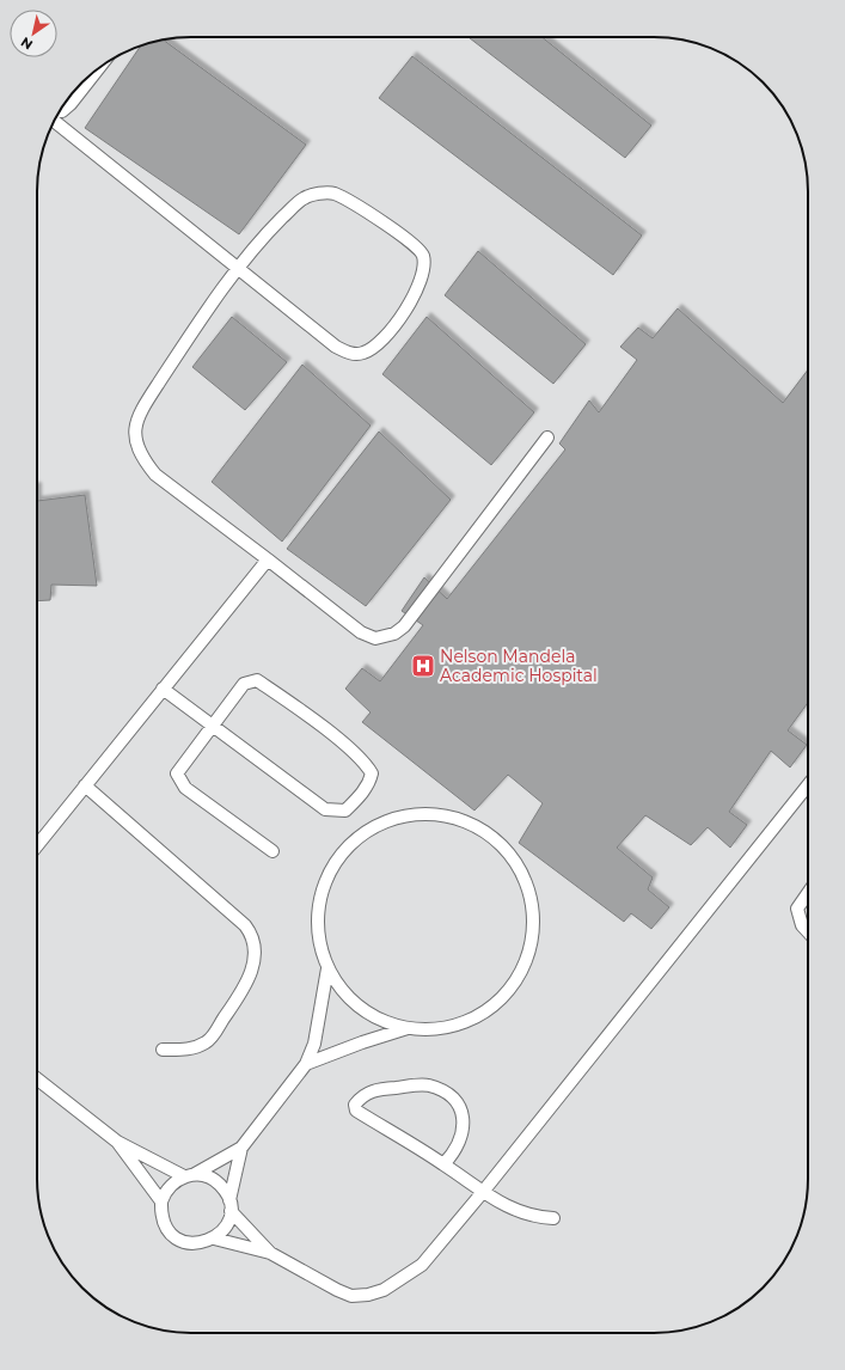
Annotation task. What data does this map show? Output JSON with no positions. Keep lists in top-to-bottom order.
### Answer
{
  "places": {
    "hospital": ["Nelson Mandela Academic Hospital"]
  },
  "north": "bottom left"
}
